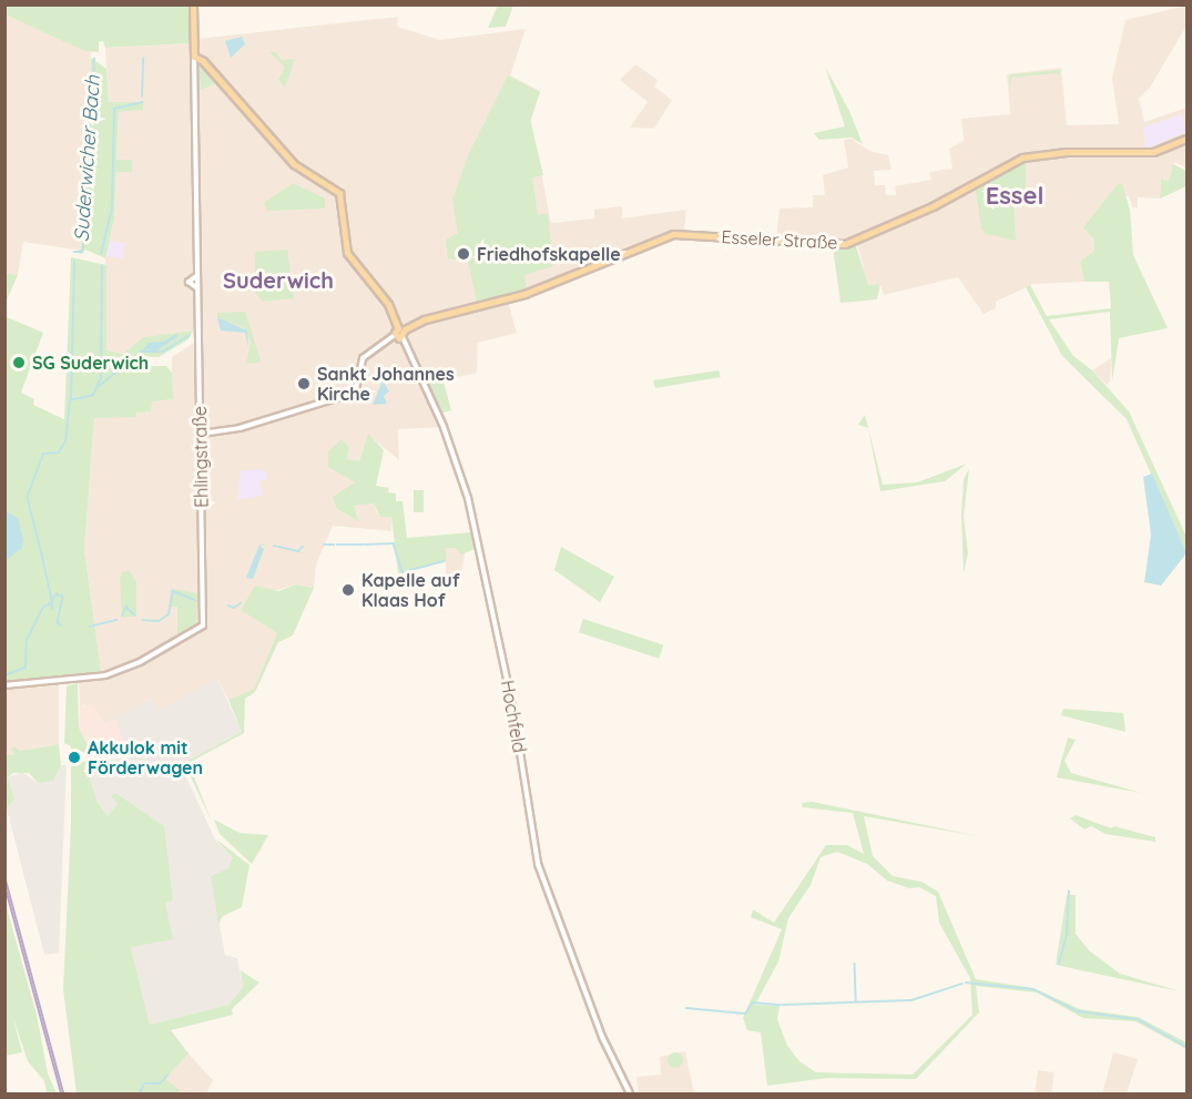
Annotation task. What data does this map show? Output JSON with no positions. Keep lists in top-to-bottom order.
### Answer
{
  "streets": {
    "main road": ["Esseler Straße", "Ehlingstraße"],
    "street": ["Hochfeld"]
  },
  "crossings": [
    ["Esseler Straße", "Hochfeld"]
  ],
  "districts": ["Essel", "Suderwich"],
  "water": ["Suderwicher Bach"],
  "places": [
    "Friedhofskapelle",
    "SG Suderwich",
    "Sankt Johannes Kirche",
    "Kapelle auf Klaas Hof",
    "Akkulok mit Förderwagen"
  ]
}
